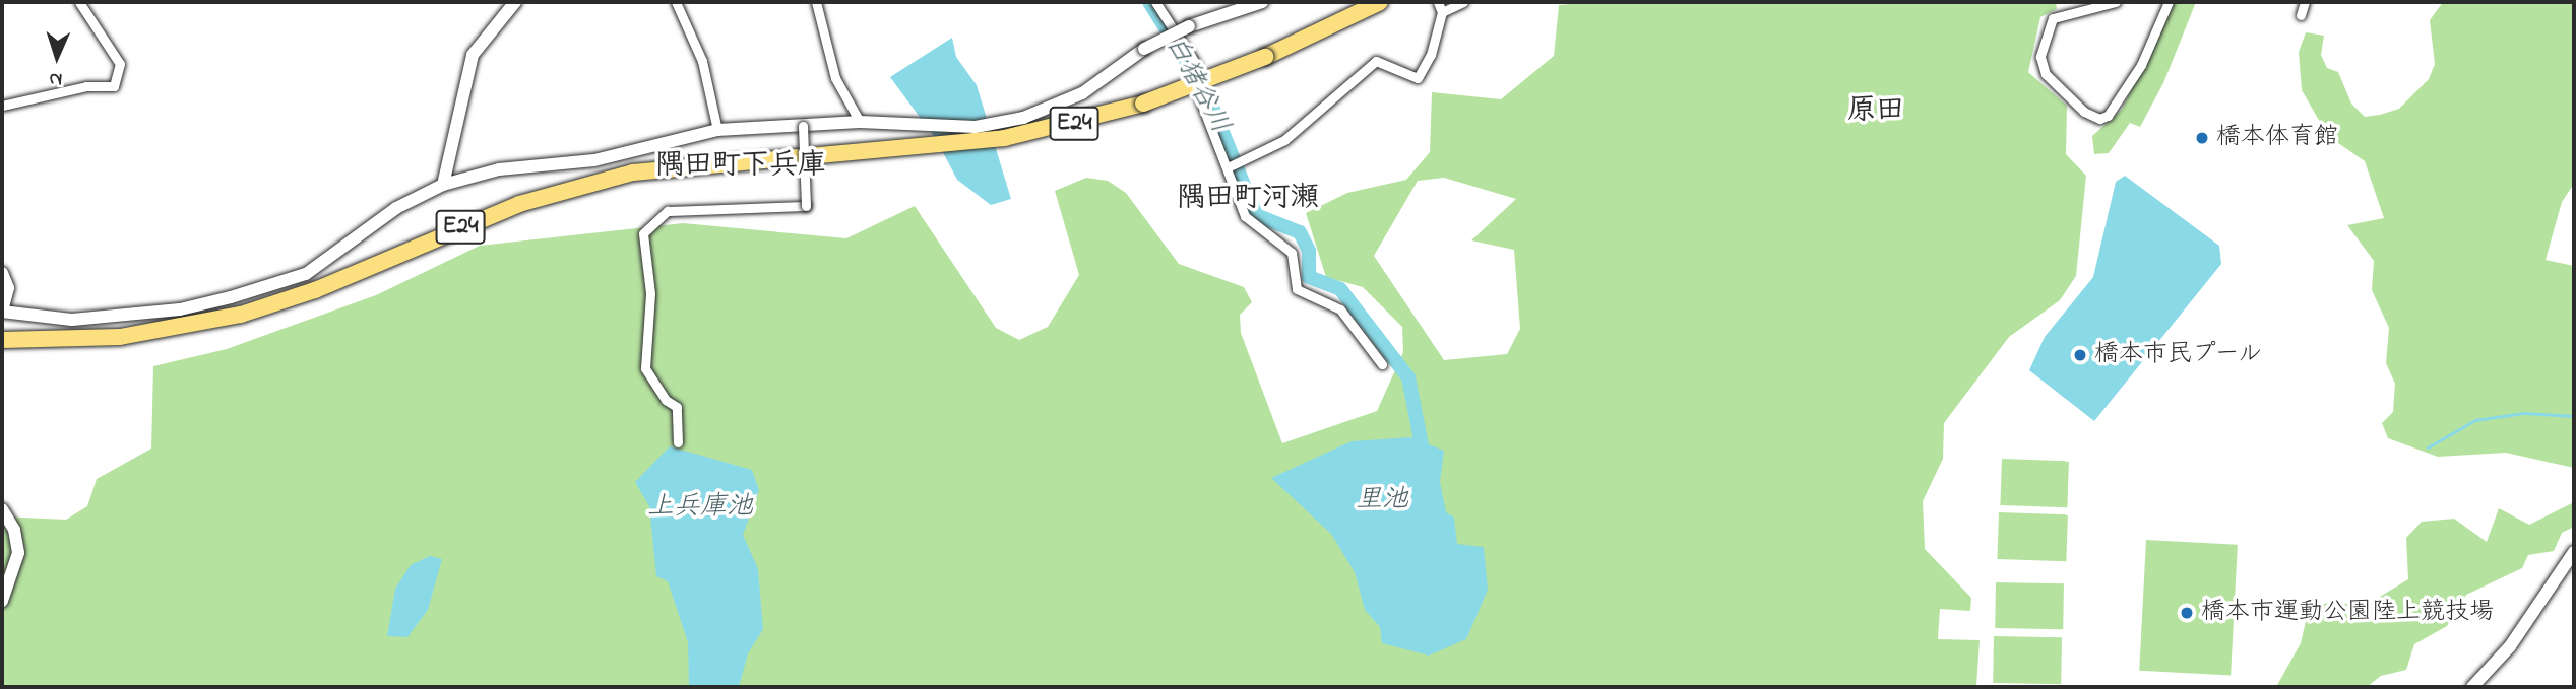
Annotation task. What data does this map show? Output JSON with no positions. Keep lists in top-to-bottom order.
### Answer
{
  "streets": {
    "highway": ["E24"]
  },
  "districts": ["原田", "隅田町下兵庫", "隅田町河瀬"],
  "water": ["白猪谷川", "里池", "上兵庫池"],
  "places": ["橋本体育館", "橋本市民プール", "橋本市運動公園陸上競技場"],
  "north": "bottom"
}
